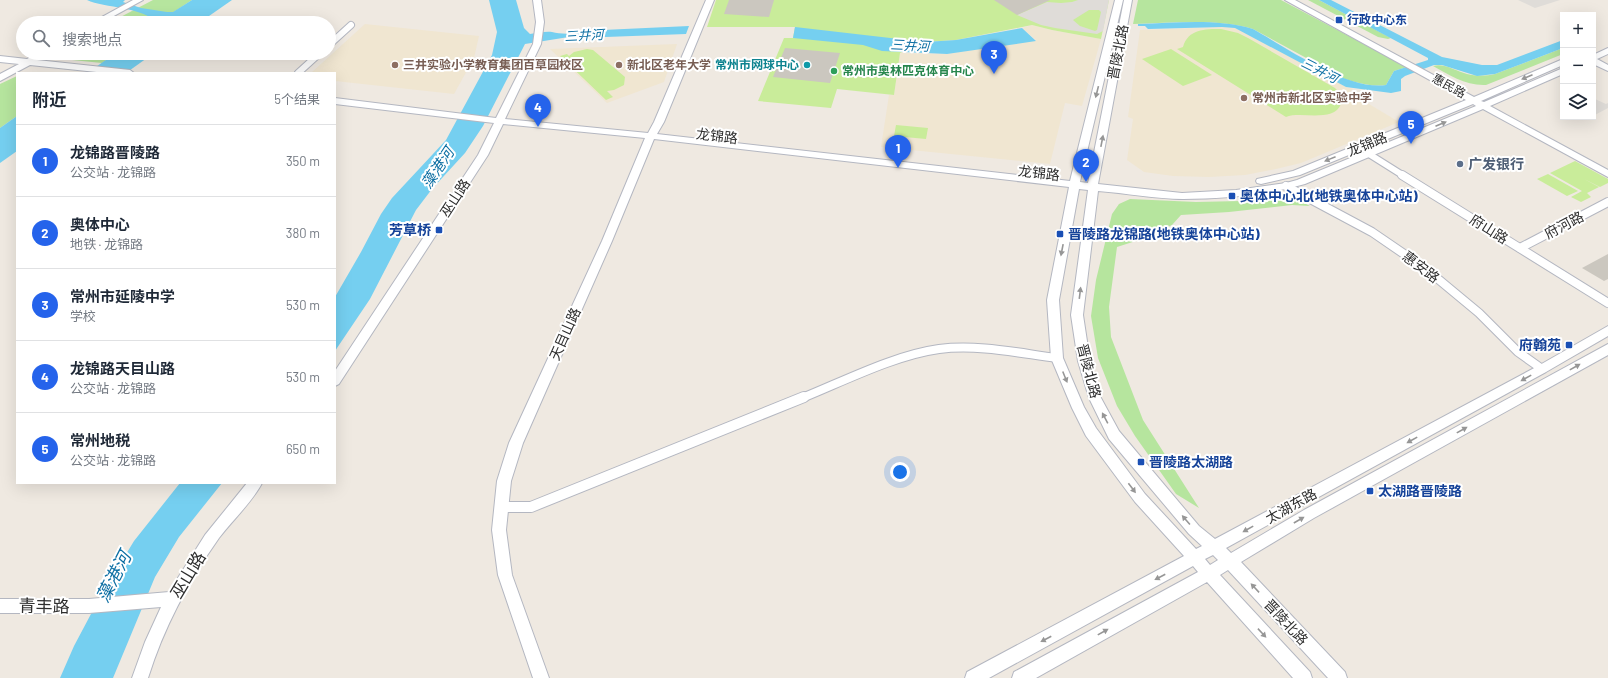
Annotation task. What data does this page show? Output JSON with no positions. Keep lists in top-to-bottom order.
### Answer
{
  "streets": {
    "main road": [
      "晋陵北路",
      "惠民路",
      "龙锦路",
      "巫山路",
      "天目山路",
      "太湖东路",
      "青丰路"
    ],
    "street": ["府河路", "府山路", "惠安路"]
  },
  "crossings": [
    ["晋陵北路", "龙锦路"],
    ["晋陵北路", "太湖东路"],
    ["惠民路", "龙锦路"],
    ["龙锦路", "巫山路"],
    ["龙锦路", "府山路"],
    ["龙锦路", "惠安路"],
    ["龙锦路", "天目山路"],
    ["巫山路", "青丰路"],
    ["府河路", "府山路"],
    ["惠安路", "太湖东路"]
  ],
  "water": ["三井河", "藻港河"],
  "places": {
    "transit": [
      "行政中心东",
      "奥体中心北(地铁奥体中心站)",
      "芳草桥",
      "晋陵路龙锦路(地铁奥体中心站)",
      "府翰苑",
      "晋陵路太湖路",
      "太湖路晋陵路"
    ],
    "other": [
      "三井实验小学教育集团百草园校区",
      "新北区老年大学",
      "常州市网球中心",
      "常州市奥林匹克体育中心",
      "常州市新北区实验中学",
      "广发银行"
    ]
  },
  "page": {
    "map_buttons": ["+", "−"],
    "search": "搜索地点",
    "pins": [
      "3",
      "4",
      "5",
      "1",
      "2"
    ],
    "heading": ["附近", "5个结果"],
    "list": [
      {
        "mark": "1",
        "name": "龙锦路晋陵路",
        "note": "公交站 · 龙锦路",
        "value": "350 m"
      },
      {
        "mark": "2",
        "name": "奥体中心",
        "note": "地铁 · 龙锦路",
        "value": "380 m"
      },
      {
        "mark": "3",
        "name": "常州市延陵中学",
        "note": "学校",
        "value": "530 m"
      },
      {
        "mark": "4",
        "name": "龙锦路天目山路",
        "note": "公交站 · 龙锦路",
        "value": "530 m"
      },
      {
        "mark": "5",
        "name": "常州地税",
        "note": "公交站 · 龙锦路",
        "value": "650 m"
      }
    ]
  }
}
